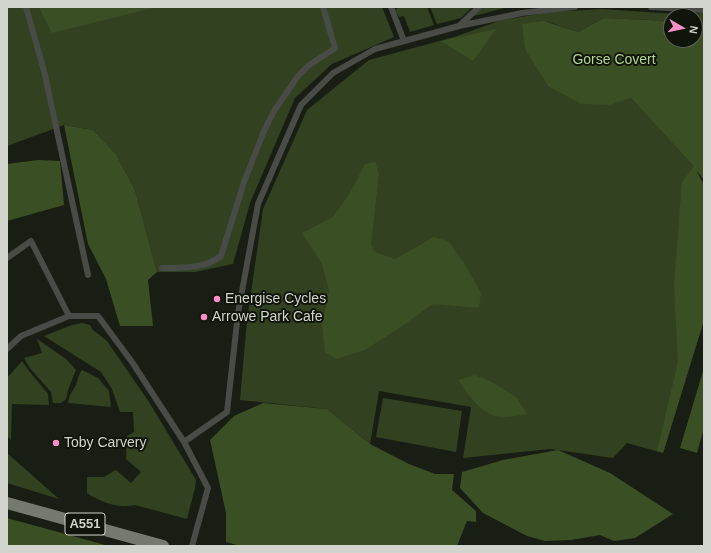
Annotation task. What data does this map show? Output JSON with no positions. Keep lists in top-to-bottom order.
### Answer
{
  "streets": {
    "main road": ["A551"]
  },
  "parks": ["Gorse Covert"],
  "places": ["Energise Cycles", "Arrowe Park Cafe", "Toby Carvery"],
  "north": "right"
}
